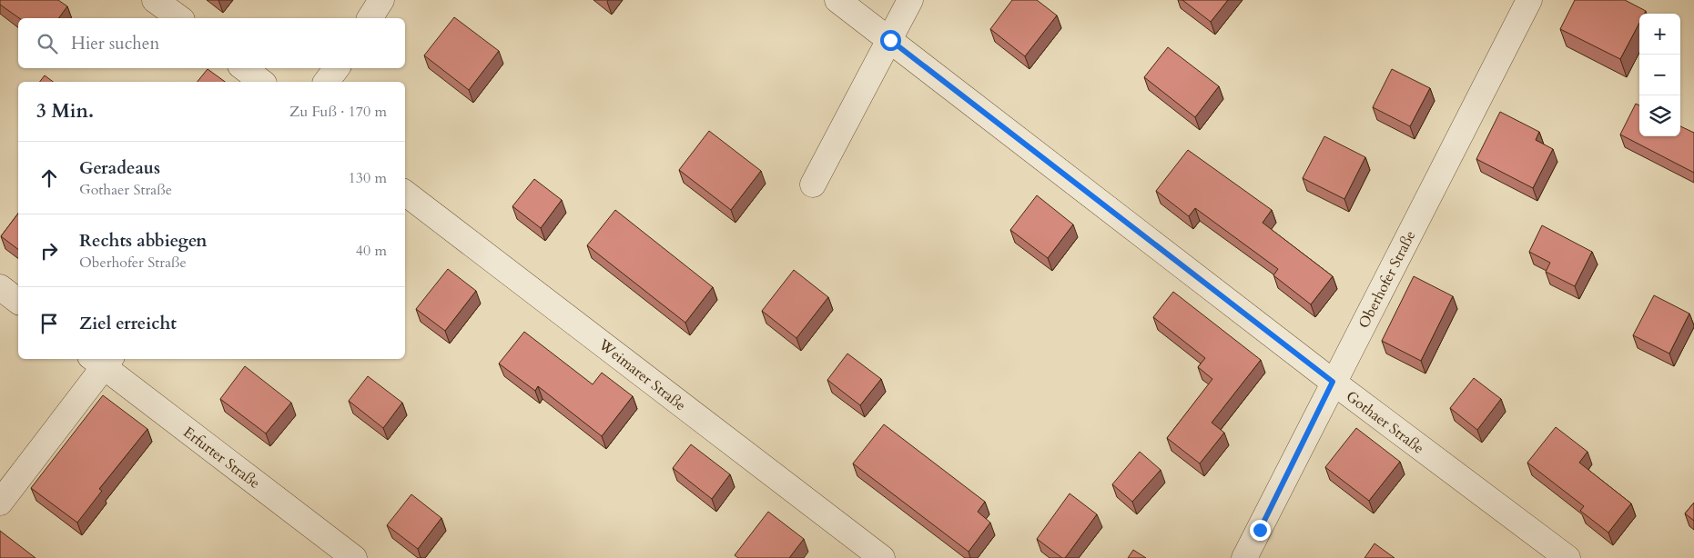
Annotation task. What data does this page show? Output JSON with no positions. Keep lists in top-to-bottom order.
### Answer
{
  "streets": {
    "street": [
      "Oberhofer Straße",
      "Weimarer Straße",
      "Gothaer Straße",
      "Erfurter Straße"
    ]
  },
  "crossings": [
    ["Oberhofer Straße", "Gothaer Straße"]
  ],
  "page": {
    "map_buttons": ["+", "−"],
    "search": "Hier suchen",
    "heading": ["3 Min.", "Zu Fuß · 170 m"],
    "list": [
      ["Geradeaus", "Gothaer Straße", "130 m"],
      ["Rechts abbiegen", "Oberhofer Straße", "40 m"],
      "Ziel erreicht"
    ]
  }
}
